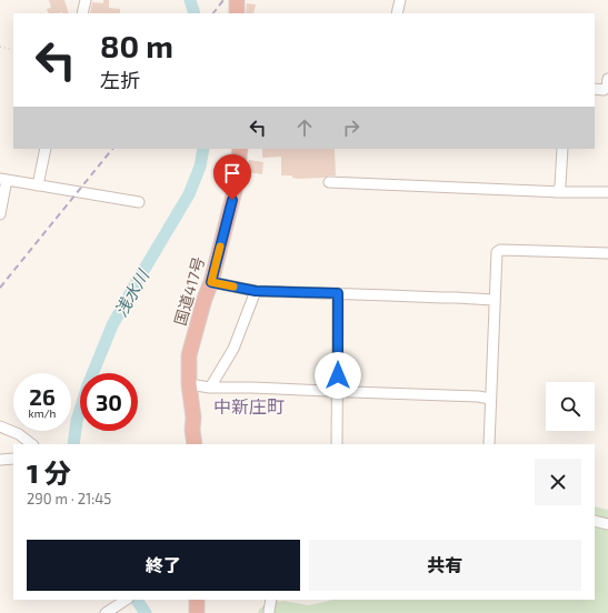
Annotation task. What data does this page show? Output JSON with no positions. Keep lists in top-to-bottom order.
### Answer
{
  "streets": {
    "highway": ["国道417号"]
  },
  "districts": ["中新庄町"],
  "water": ["浅水川"],
  "page": {
    "turn": ["80 m", "左折"],
    "speed": "26 km/h",
    "limit": "30",
    "heading": ["1 分", "290 m · 21:45"],
    "buttons": ["終了", "共有"]
  }
}
